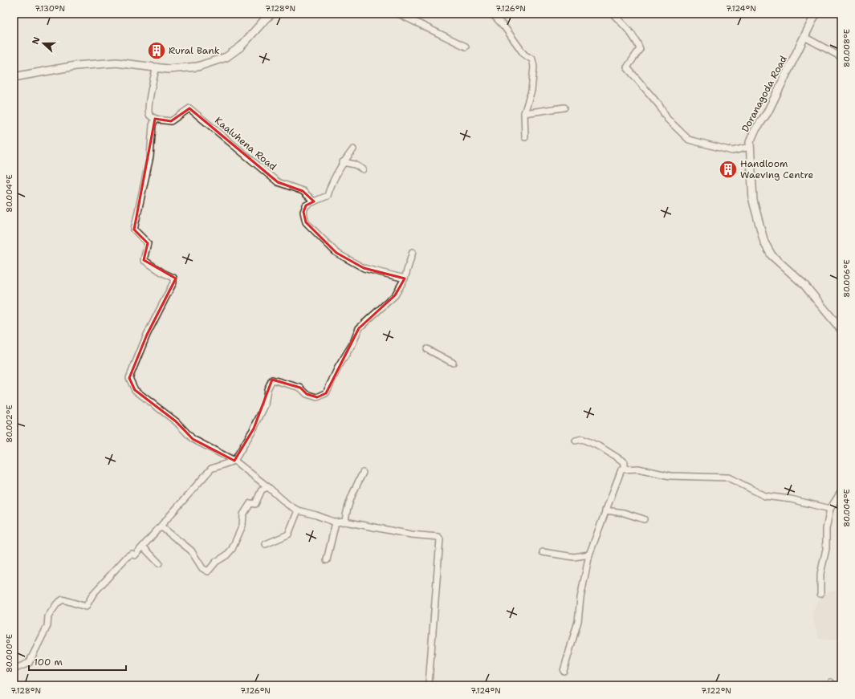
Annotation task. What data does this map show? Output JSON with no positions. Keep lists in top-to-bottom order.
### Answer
{
  "streets": {
    "street": ["Doranagoda Road", "Kaaluhena Road"]
  },
  "places": {
    "building": ["Rural Bank", "Handloom Waeving Centre"]
  },
  "scale_bar": "100 m",
  "north": "left",
  "coordinates": [
    "7.130°N",
    "7.128°N",
    "7.126°N",
    "7.124°N",
    "80.008°E",
    "80.004°E",
    "80.006°E",
    "80.002°E",
    "80.000°E",
    "7.122°N"
  ]
}
